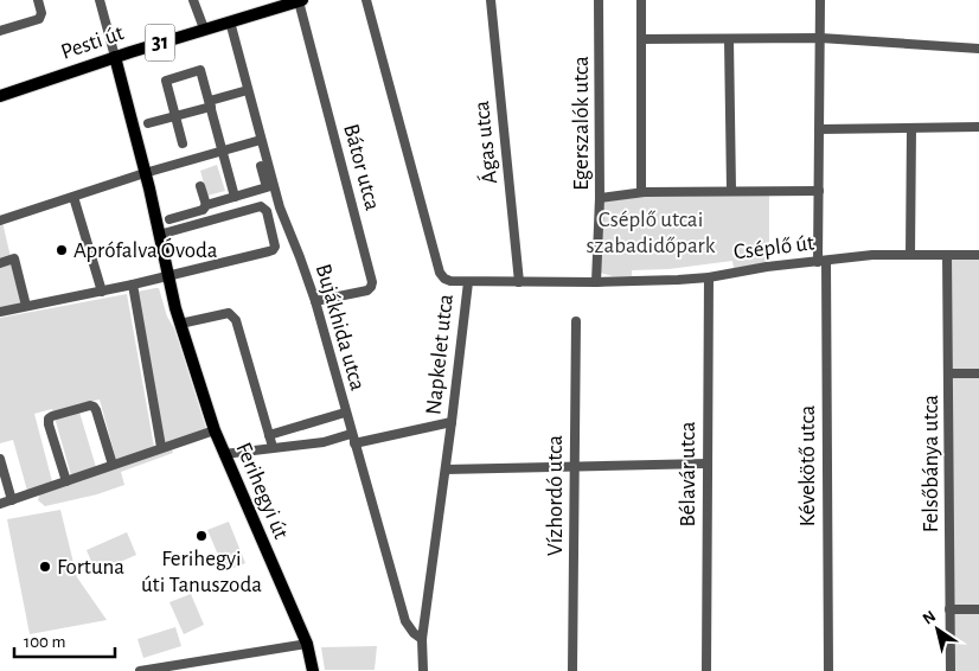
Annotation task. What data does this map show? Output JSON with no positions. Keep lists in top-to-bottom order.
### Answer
{
  "streets": {
    "main road": ["Pesti út", "31", "Ferihegyi út"],
    "street": [
      "Egerszalók utca",
      "Ágas utca",
      "Bátor utca",
      "Cséplő út",
      "Bujákhida utca",
      "Napkelet utca",
      "Felsőbánya utca",
      "Kévekötő utca",
      "Bélavár utca",
      "Vízhordó utca"
    ]
  },
  "crossings": [
    ["Pesti út", "Bátor utca"],
    ["Pesti út", "Bujákhida utca"],
    ["Pesti út", "Ferihegyi út"],
    ["Egerszalók utca", "Cséplő út"],
    ["Ágas utca", "Cséplő út"],
    ["Bátor utca", "Bujákhida utca"],
    ["Cséplő út", "Napkelet utca"],
    ["Cséplő út", "Felsőbánya utca"],
    ["Cséplő út", "Kévekötő utca"],
    ["Cséplő út", "Bélavár utca"],
    ["Bujákhida utca", "Napkelet utca"],
    ["Bujákhida utca", "Ferihegyi út"]
  ],
  "parks": ["Cséplő utcai szabadidőpark"],
  "places": ["Aprófalva Óvoda", "Ferihegyi úti Tanuszoda", "Fortuna"],
  "scale_bar": "100 m",
  "north": "top left"
}
